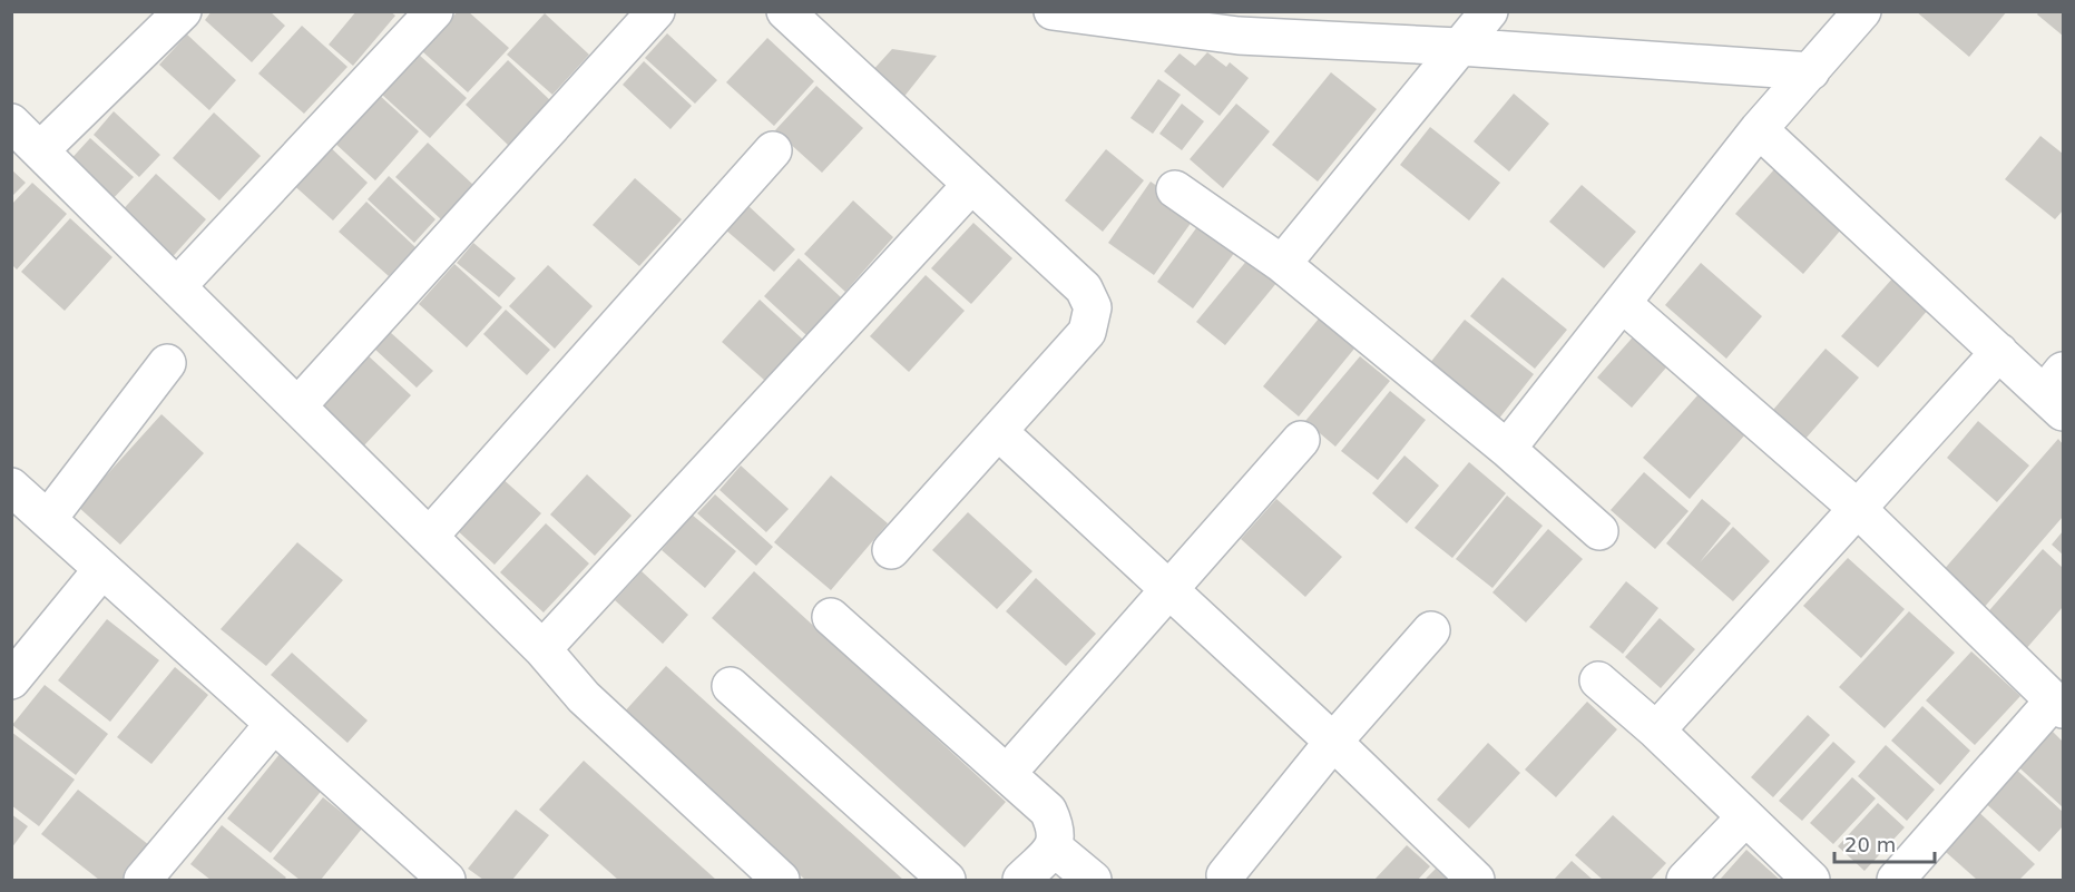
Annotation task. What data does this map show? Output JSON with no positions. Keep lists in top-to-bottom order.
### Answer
{
  "scale_bar": "20 m"
}
